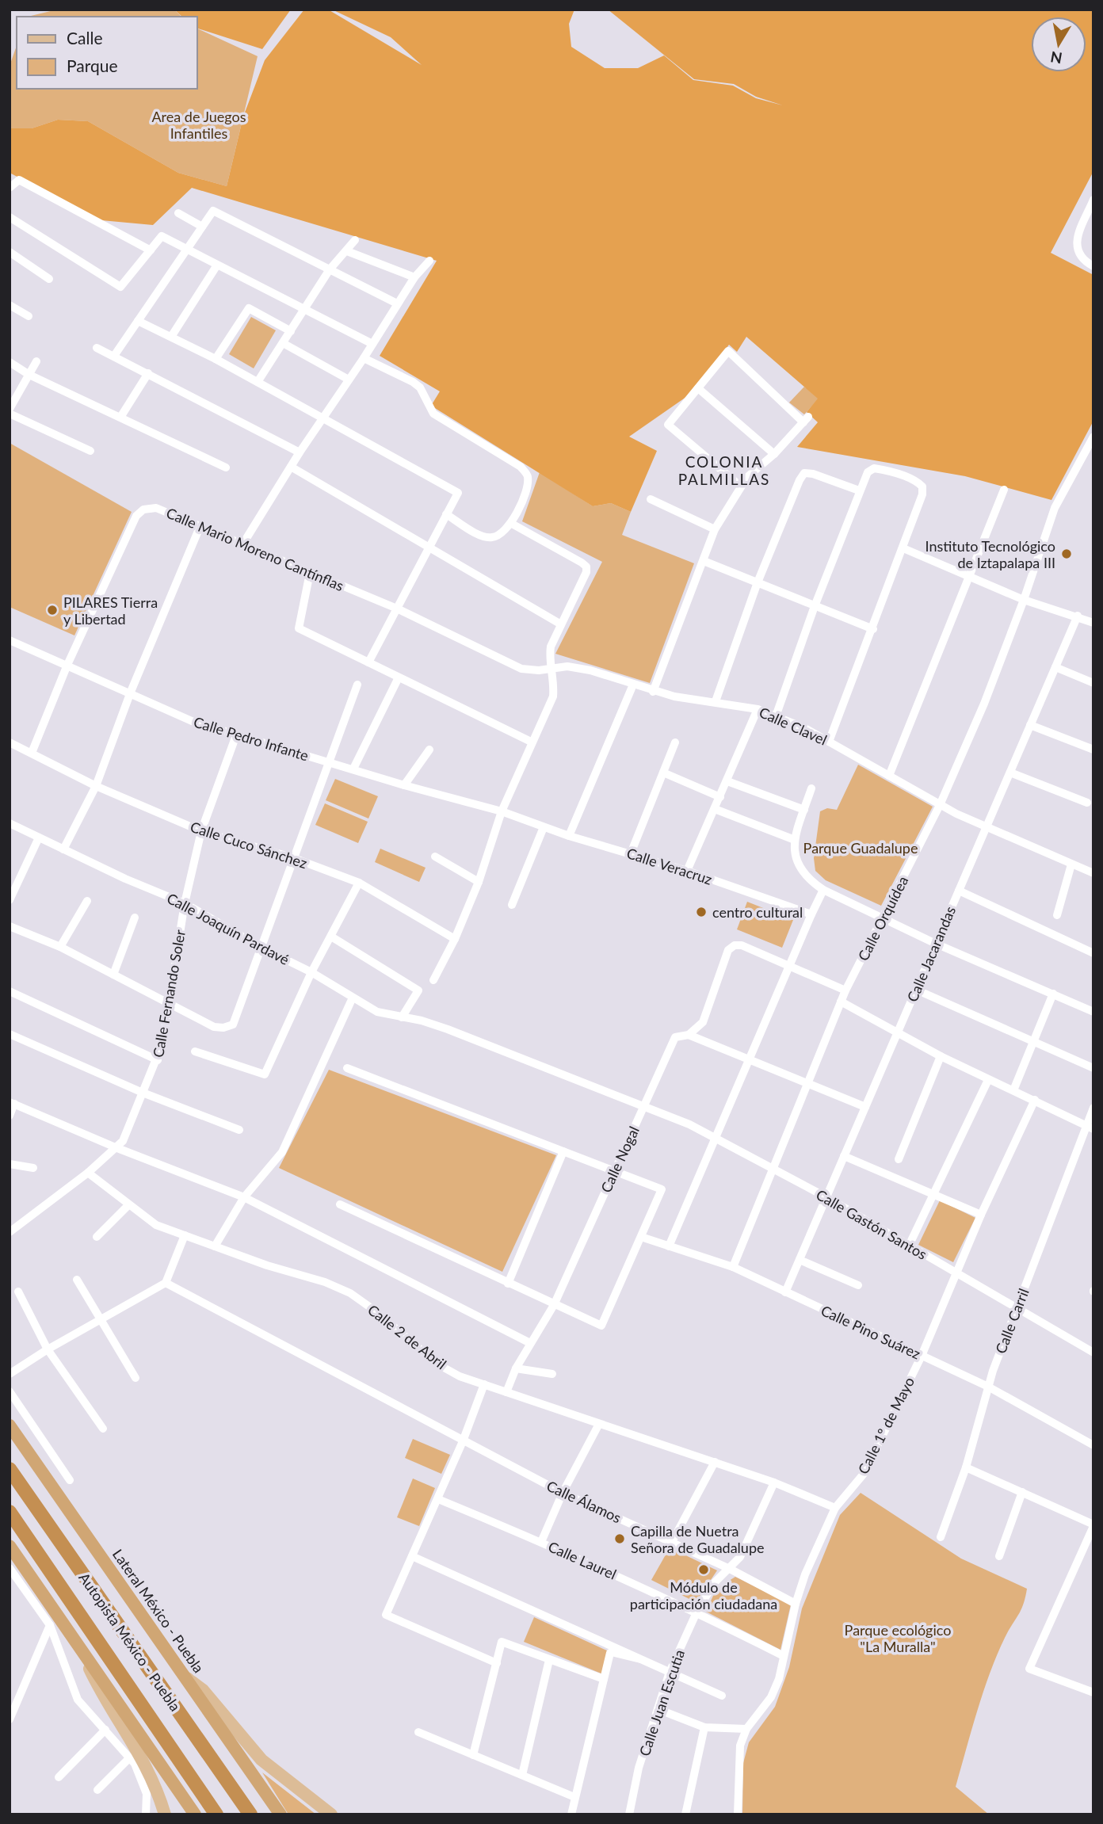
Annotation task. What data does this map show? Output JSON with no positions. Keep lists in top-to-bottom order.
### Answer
{
  "streets": {
    "highway": ["Lateral México - Puebla", "Autopista México - Puebla"],
    "street": [
      "Calle Mario Moreno Cantínflas",
      "Calle Clavel",
      "Calle Pedro Infante",
      "Calle Cuco Sánchez",
      "Calle Veracruz",
      "Calle Orquídea",
      "Calle Joaquín Pardavé",
      "Calle Jacarandas",
      "Calle Fernando Soler",
      "Calle Nogal",
      "Calle Gastón Santos",
      "Calle Carril",
      "Calle Pino Suárez",
      "Calle 2 de Abril",
      "Calle 1º de Mayo",
      "Calle Álamos",
      "Calle Laurel",
      "Calle Juan Escutia"
    ]
  },
  "crossings": [
    ["Calle Mario Moreno Cantínflas", "Calle Clavel"],
    ["Calle Mario Moreno Cantínflas", "Calle Pedro Infante"],
    ["Calle Mario Moreno Cantínflas", "Calle Cuco Sánchez"],
    ["Calle Clavel", "Calle Orquídea"],
    ["Calle Clavel", "Calle Jacarandas"],
    ["Calle Pedro Infante", "Calle Veracruz"],
    ["Calle Pedro Infante", "Calle Fernando Soler"],
    ["Calle Cuco Sánchez", "Calle Fernando Soler"],
    ["Calle Orquídea", "Calle Gastón Santos"],
    ["Calle Orquídea", "Calle Pino Suárez"],
    ["Calle Joaquín Pardavé", "Calle Fernando Soler"],
    ["Calle Joaquín Pardavé", "Calle Nogal"],
    ["Calle Joaquín Pardavé", "Calle Gastón Santos"],
    ["Calle Jacarandas", "Calle Gastón Santos"],
    ["Calle Jacarandas", "Calle Pino Suárez"],
    ["Calle Fernando Soler", "Calle 2 de Abril"],
    ["Calle Nogal", "Calle Gastón Santos"],
    ["Calle Nogal", "Calle 2 de Abril"],
    ["Calle Gastón Santos", "Calle Carril"],
    ["Calle Gastón Santos", "Calle 1º de Mayo"],
    ["Calle Carril", "Calle Pino Suárez"],
    ["Calle Pino Suárez", "Calle 1º de Mayo"],
    ["Calle 2 de Abril", "Calle 1º de Mayo"],
    ["Calle 2 de Abril", "Calle Juan Escutia"],
    ["Calle 1º de Mayo", "Calle Álamos"],
    ["Calle 1º de Mayo", "Calle Laurel"],
    ["Calle Álamos", "Calle Juan Escutia"],
    ["Calle Laurel", "Calle Juan Escutia"]
  ],
  "districts": ["COLONIA PALMILLAS"],
  "parks": ["Area de Juegos Infantiles", "Parque Guadalupe", "Parque ecológico \"La Muralla\""],
  "places": [
    "Instituto Tecnológico de Iztapalapa III",
    "PILARES Tierra y Libertad",
    "centro cultural",
    "Capilla de Nuetra Señora de Guadalupe",
    "Módulo de participación ciudadana"
  ],
  "legend": ["Calle", "Parque"],
  "north": "bottom"
}
